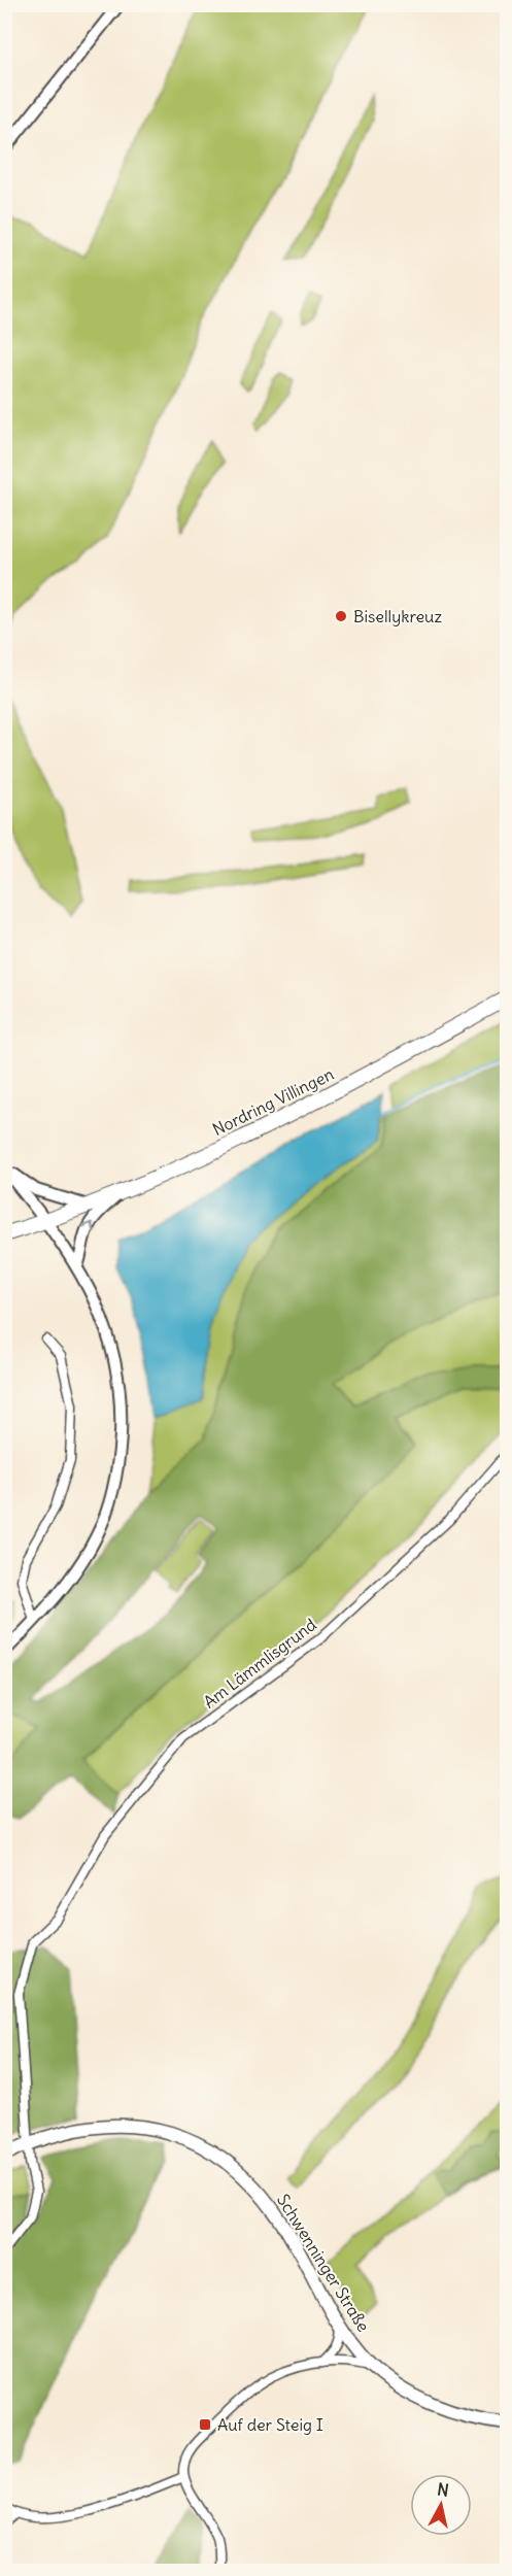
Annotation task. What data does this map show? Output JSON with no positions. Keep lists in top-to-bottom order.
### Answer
{
  "streets": {
    "main road": ["Nordring Villingen", "Schwenninger Straße"],
    "street": ["Am Lämmlisgrund"]
  },
  "crossings": [
    ["Am Lämmlisgrund", "Schwenninger Straße"]
  ],
  "places": {
    "other": ["Bisellykreuz"],
    "transit": ["Auf der Steig I"]
  },
  "north": "top"
}
